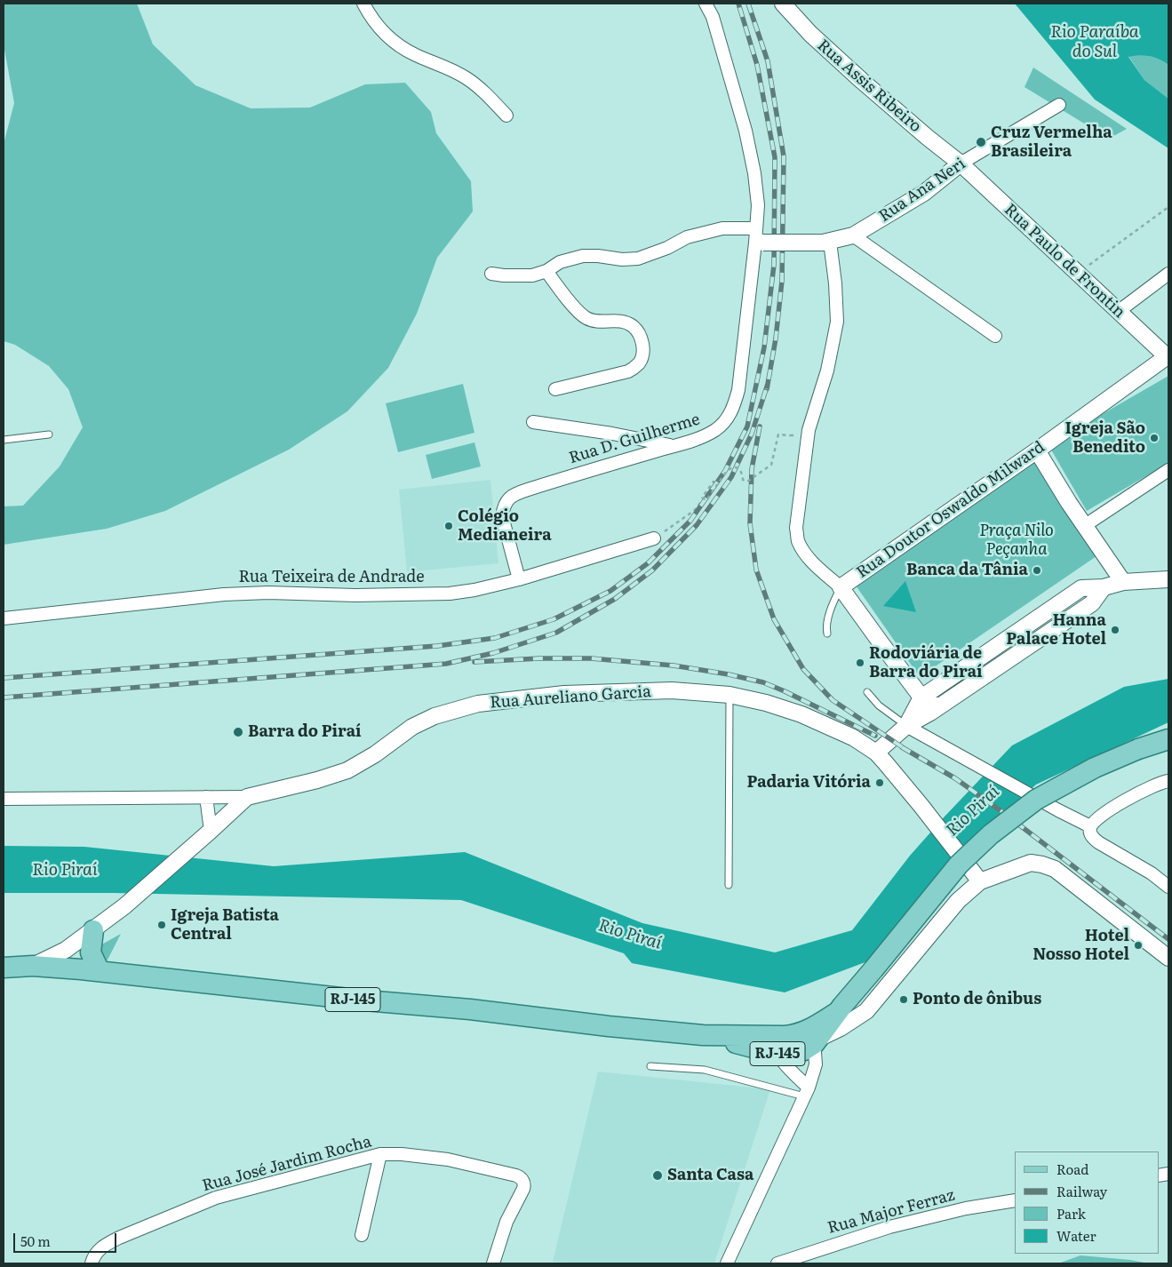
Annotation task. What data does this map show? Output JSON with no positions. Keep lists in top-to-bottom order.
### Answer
{
  "streets": {
    "main road": ["RJ-145"],
    "street": [
      "Rua Assis Ribeiro",
      "Rua Ana Neri",
      "Rua Paulo de Frontin",
      "Rua D. Guilherme",
      "Rua Doutor Oswaldo Milward",
      "Rua Teixeira de Andrade",
      "Rua Aureliano Garcia",
      "Rua José Jardim Rocha",
      "Rua Major Ferraz"
    ]
  },
  "crossings": [
    ["Rua Assis Ribeiro", "Rua Ana Neri"],
    ["Rua Assis Ribeiro", "Rua Paulo de Frontin"],
    ["Rua Ana Neri", "Rua Paulo de Frontin"],
    ["Rua Ana Neri", "Rua D. Guilherme"],
    ["Rua Paulo de Frontin", "Rua Doutor Oswaldo Milward"],
    ["Rua D. Guilherme", "Rua Teixeira de Andrade"]
  ],
  "water": ["Rio Paraíba do Sul", "Rio Piraí"],
  "parks": ["Praça Nilo Peçanha"],
  "places": [
    "Cruz Vermelha Brasileira",
    "Igreja São Benedito",
    "Colégio Medianeira",
    "Banca da Tânia",
    "Hanna Palace Hotel",
    "Rodoviária de Barra do Piraí",
    "Barra do Piraí",
    "Padaria Vitória",
    "Igreja Batista Central",
    "Hotel Nosso Hotel",
    "Ponto de ônibus",
    "Santa Casa"
  ],
  "legend": [
    "Road",
    "Railway",
    "Park",
    "Water"
  ],
  "scale_bar": "50 m"
}
